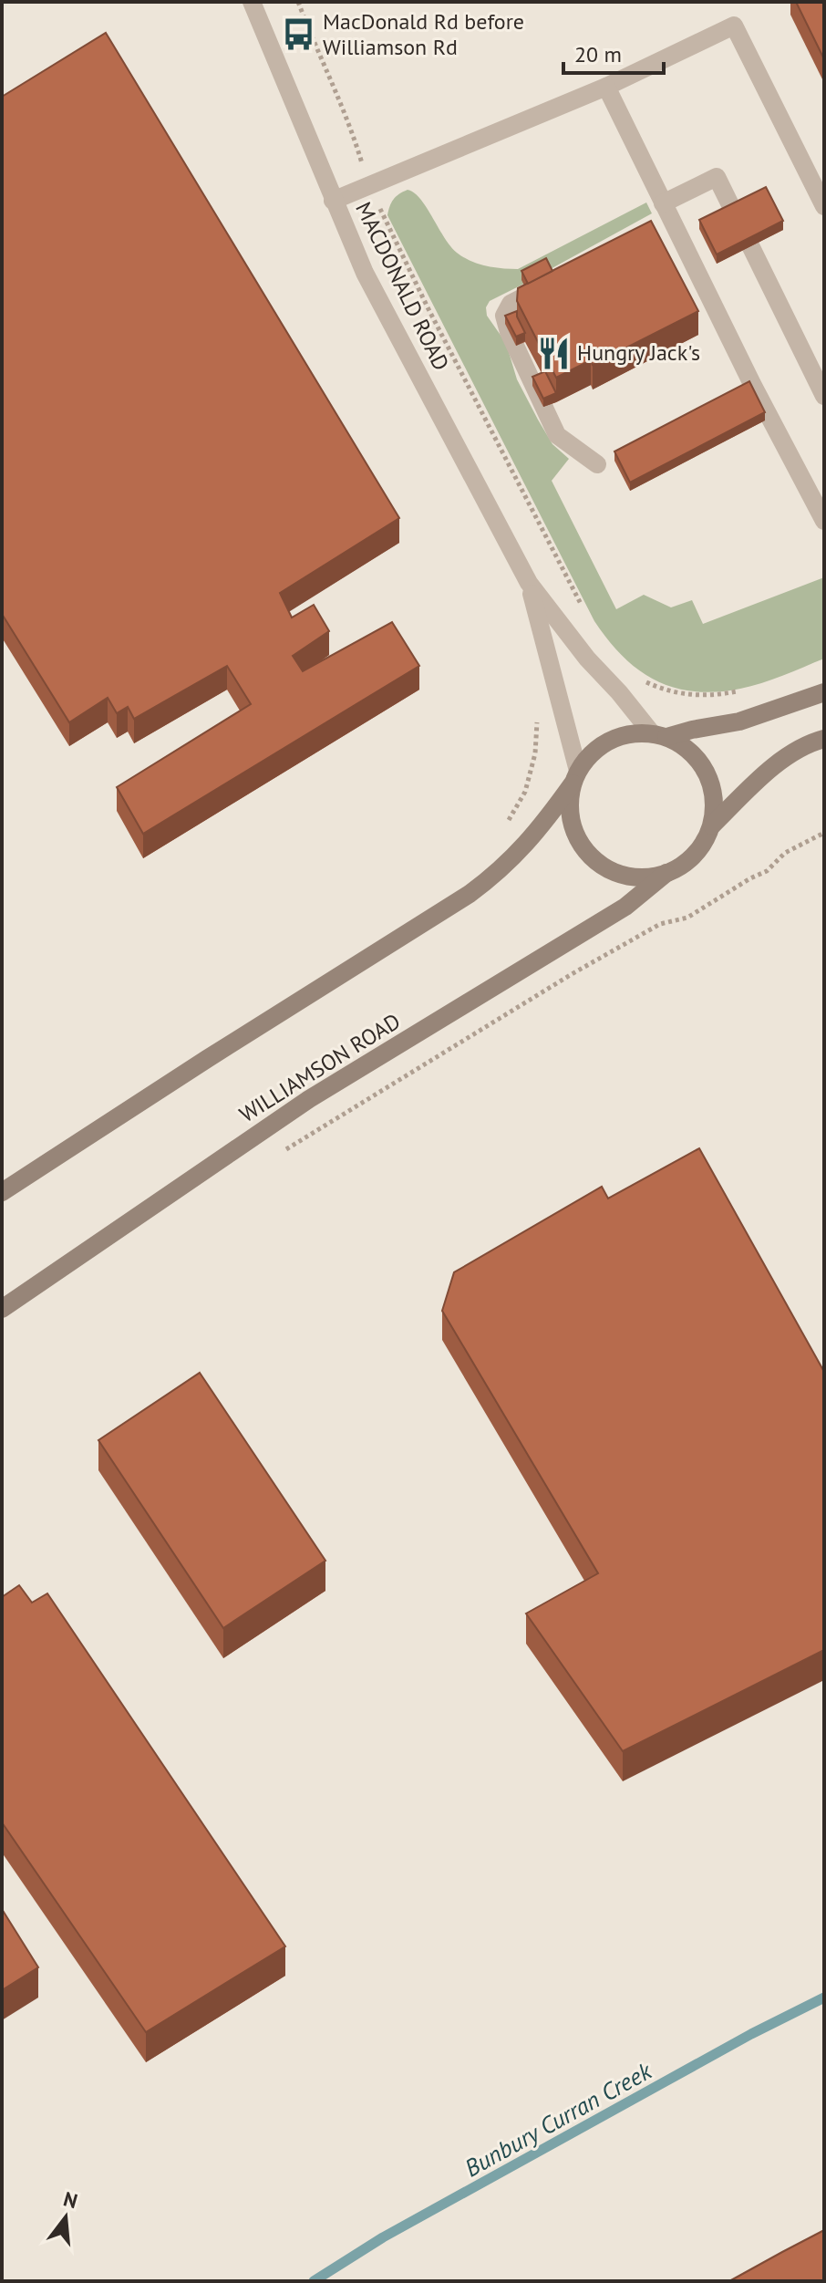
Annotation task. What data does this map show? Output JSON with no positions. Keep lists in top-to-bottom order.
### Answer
{
  "streets": {
    "main road": ["WILLIAMSON ROAD"],
    "street": ["MACDONALD ROAD"]
  },
  "crossings": [
    ["MACDONALD ROAD", "WILLIAMSON ROAD"]
  ],
  "water": ["Bunbury Curran Creek"],
  "places": {
    "bus stop": ["MacDonald Rd before Williamson Rd"],
    "restaurant": ["Hungry Jack's"]
  },
  "scale_bar": "20 m",
  "north": "top"
}
